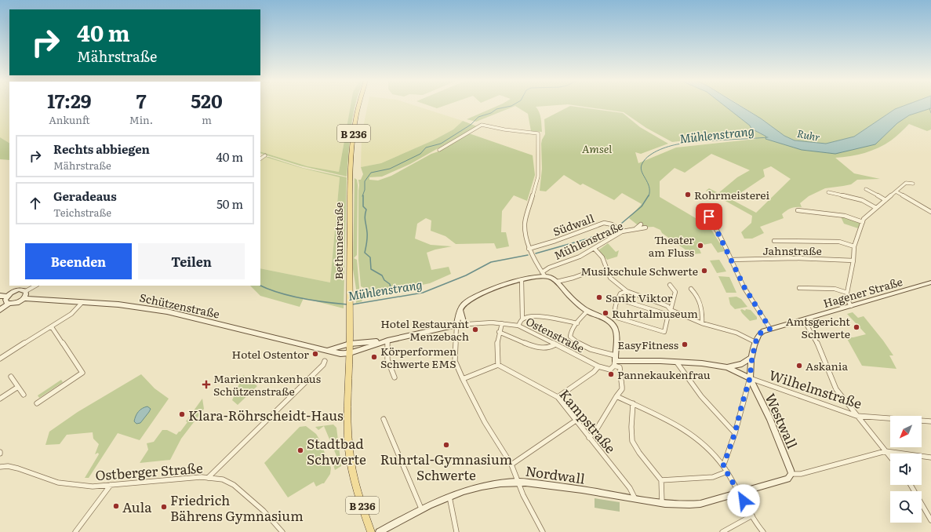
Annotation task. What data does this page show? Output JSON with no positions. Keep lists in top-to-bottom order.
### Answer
{
  "streets": {
    "main road": [
      "B 236",
      "Bethunestraße",
      "Hagener Straße",
      "Schützenstraße",
      "Ostenstraße",
      "Westwall",
      "Nordwall"
    ],
    "street": [
      "Südwall",
      "Mühlenstraße",
      "Jahnstraße",
      "Wilhelmstraße",
      "Kampstraße",
      "Ostberger Straße"
    ]
  },
  "crossings": [
    ["Südwall", "Mühlenstraße"],
    ["Bethunestraße", "Schützenstraße"],
    ["Bethunestraße", "Ostenstraße"],
    ["Hagener Straße", "Wilhelmstraße"],
    ["Hagener Straße", "Westwall"],
    ["Schützenstraße", "Ostenstraße"],
    ["Ostenstraße", "Nordwall"],
    ["Wilhelmstraße", "Westwall"],
    ["Kampstraße", "Nordwall"],
    ["Westwall", "Nordwall"]
  ],
  "water": ["Mühlenstrang", "Ruhr"],
  "parks": ["Amsel"],
  "places": {
    "other": [
      "Rohrmeisterei",
      "Theater am Fluss",
      "Musikschule Schwerte",
      "Sankt Viktor",
      "Ruhrtalmuseum",
      "Amtsgericht Schwerte",
      "Hotel Restaurant Menzebach",
      "EasyFitness",
      "Hotel Ostentor",
      "Körperformen Schwerte EMS",
      "Askania",
      "Pannekaukenfrau",
      "Klara-Röhrscheidt-Haus",
      "Ruhrtal-Gymnasium Schwerte",
      "Stadtbad Schwerte",
      "Aula",
      "Friedrich Bährens Gymnasium"
    ],
    "health": ["Marienkrankenhaus Schützenstraße"]
  },
  "north": "bottom left",
  "page": {
    "turn": ["40 m", "Mährstraße"],
    "eta": [
      "17:29",
      "Ankunft",
      "7",
      "Min.",
      "520",
      "m"
    ],
    "list": [
      {
        "name": "Rechts abbiegen",
        "note": "Mährstraße",
        "value": "40 m"
      },
      {
        "name": "Geradeaus",
        "note": "Teichstraße",
        "value": "50 m"
      }
    ],
    "buttons": ["Beenden", "Teilen"]
  }
}
